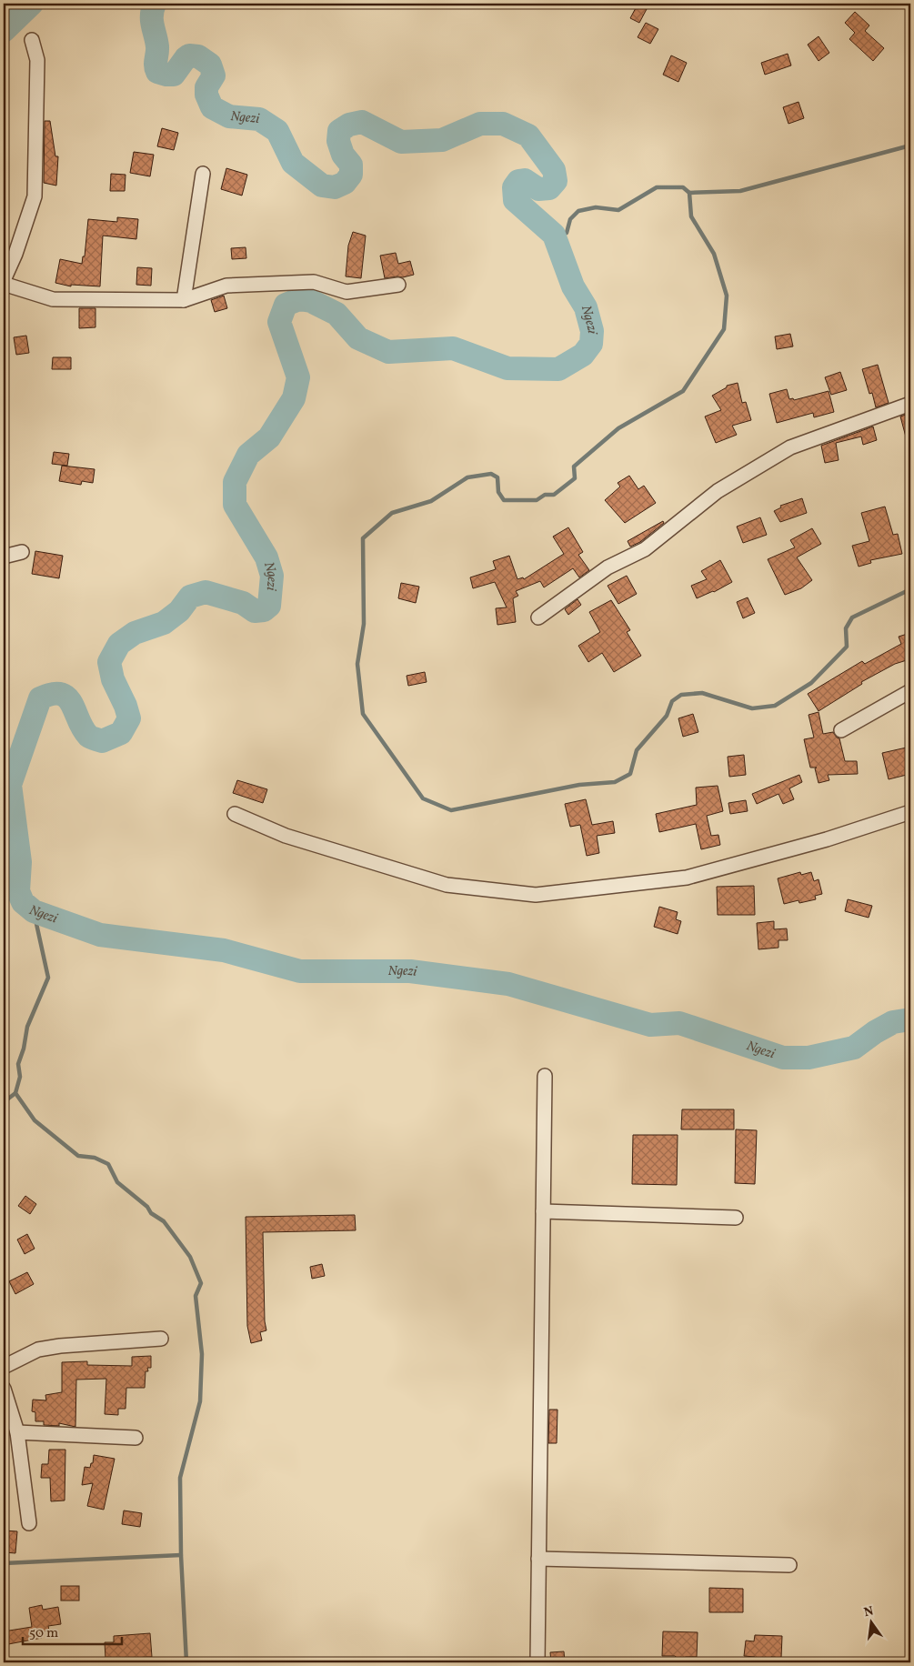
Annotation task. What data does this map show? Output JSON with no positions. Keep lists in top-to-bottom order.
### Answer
{
  "water": ["Ngezi"],
  "scale_bar": "50 m",
  "north": "top"
}
